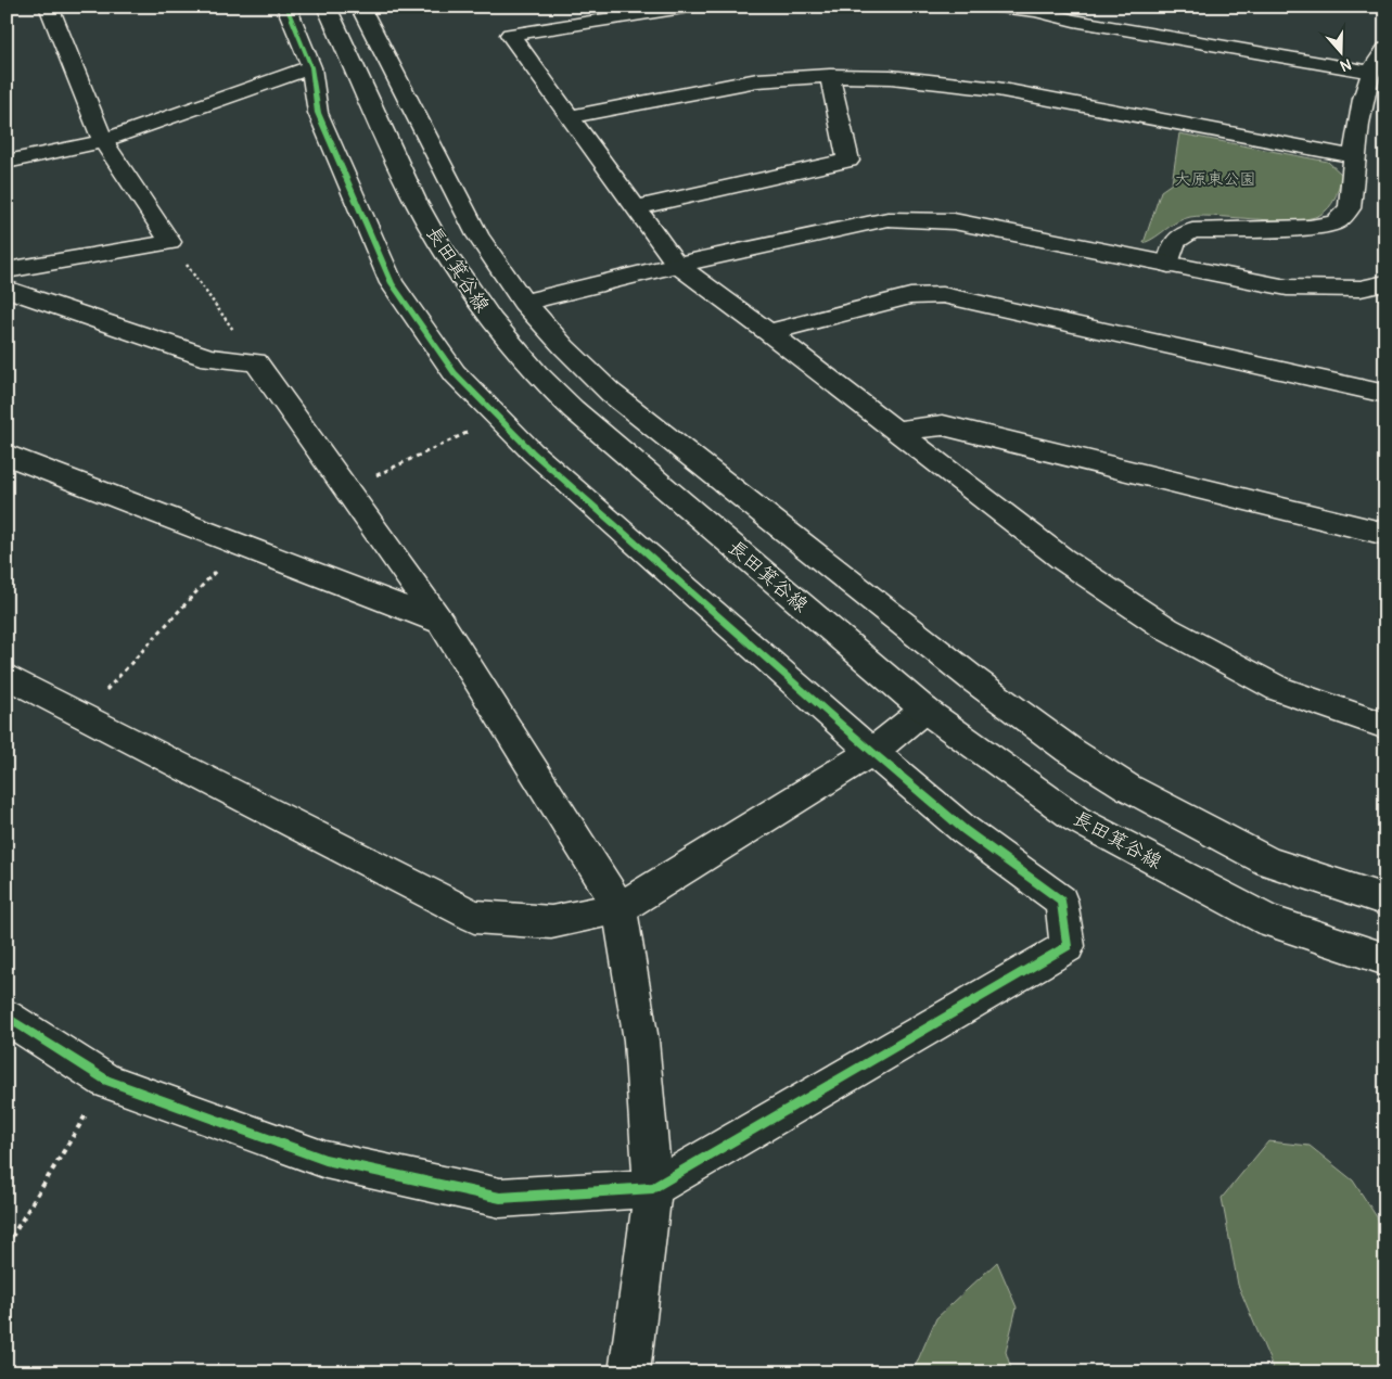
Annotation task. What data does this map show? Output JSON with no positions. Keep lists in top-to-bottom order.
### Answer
{
  "streets": {
    "street": ["長田箕谷線"]
  },
  "parks": ["大原東公園"],
  "north": "bottom"
}
